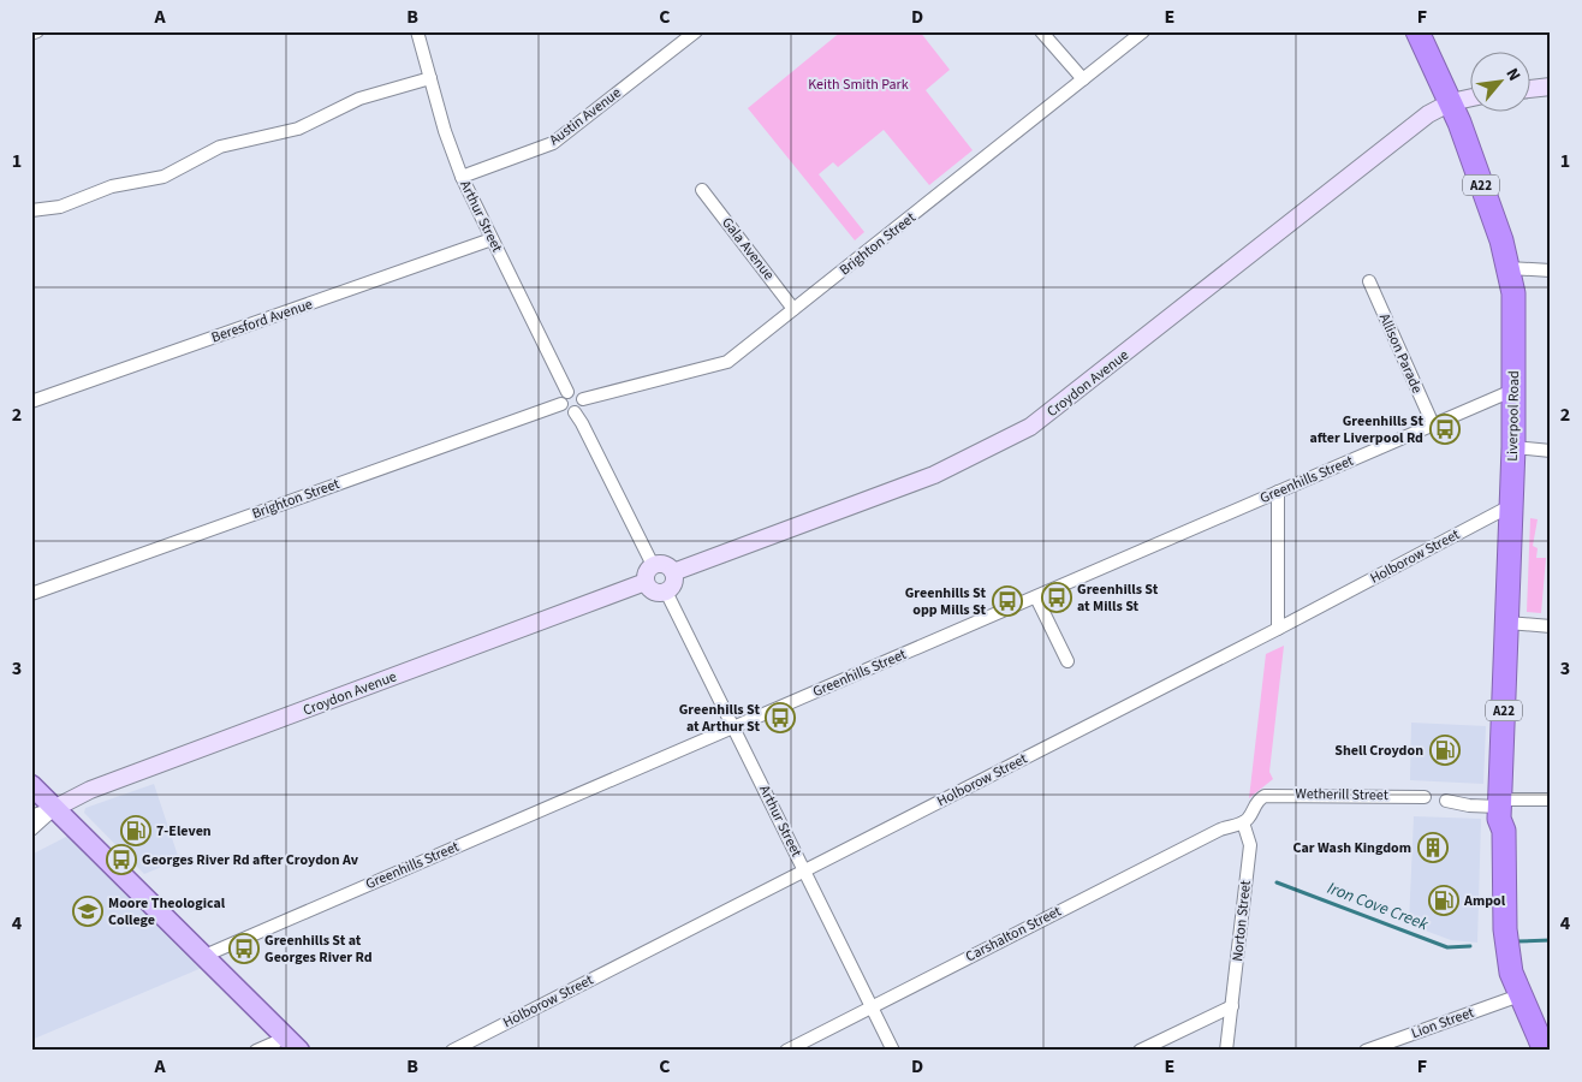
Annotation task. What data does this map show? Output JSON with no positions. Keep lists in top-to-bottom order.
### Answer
{
  "streets": {
    "highway": ["A22", "Liverpool Road"],
    "street": [
      "Austin Avenue",
      "Arthur Street",
      "Brighton Street",
      "Gala Avenue",
      "Beresford Avenue",
      "Allison Parade",
      "Croydon Avenue",
      "Greenhills Street",
      "Holborow Street",
      "Wetherill Street",
      "Norton Street",
      "Carshalton Street",
      "Lion Street"
    ]
  },
  "crossings": [
    ["Austin Avenue", "Arthur Street"],
    ["Arthur Street", "Brighton Street"],
    ["Arthur Street", "Beresford Avenue"],
    ["Arthur Street", "Croydon Avenue"],
    ["Arthur Street", "Greenhills Street"],
    ["Arthur Street", "Holborow Street"],
    ["Arthur Street", "Carshalton Street"],
    ["Brighton Street", "Gala Avenue"],
    ["Allison Parade", "Greenhills Street"],
    ["Croydon Avenue", "Liverpool Road"],
    ["Liverpool Road", "Greenhills Street"],
    ["Liverpool Road", "Holborow Street"],
    ["Liverpool Road", "Lion Street"],
    ["Wetherill Street", "Norton Street"],
    ["Wetherill Street", "Carshalton Street"],
    ["Norton Street", "Carshalton Street"]
  ],
  "water": ["Iron Cove Creek"],
  "parks": ["Keith Smith Park"],
  "places": {
    "bus stop": [
      "Greenhills St after Liverpool Rd",
      "Greenhills St at Mills St",
      "Greenhills St opp Mills St",
      "Greenhills St at Arthur St",
      "Georges River Rd after Croydon Av",
      "Greenhills St at Georges River Rd"
    ],
    "fuel station": ["Shell Croydon", "7-Eleven", "Ampol"],
    "building": ["Car Wash Kingdom"],
    "school or university": ["Moore Theological College"]
  },
  "north": "top right",
  "grid": {
    "columns": [
      "A",
      "B",
      "C",
      "D",
      "E",
      "F"
    ],
    "rows": [
      "1",
      "2",
      "3",
      "4"
    ]
  }
}
